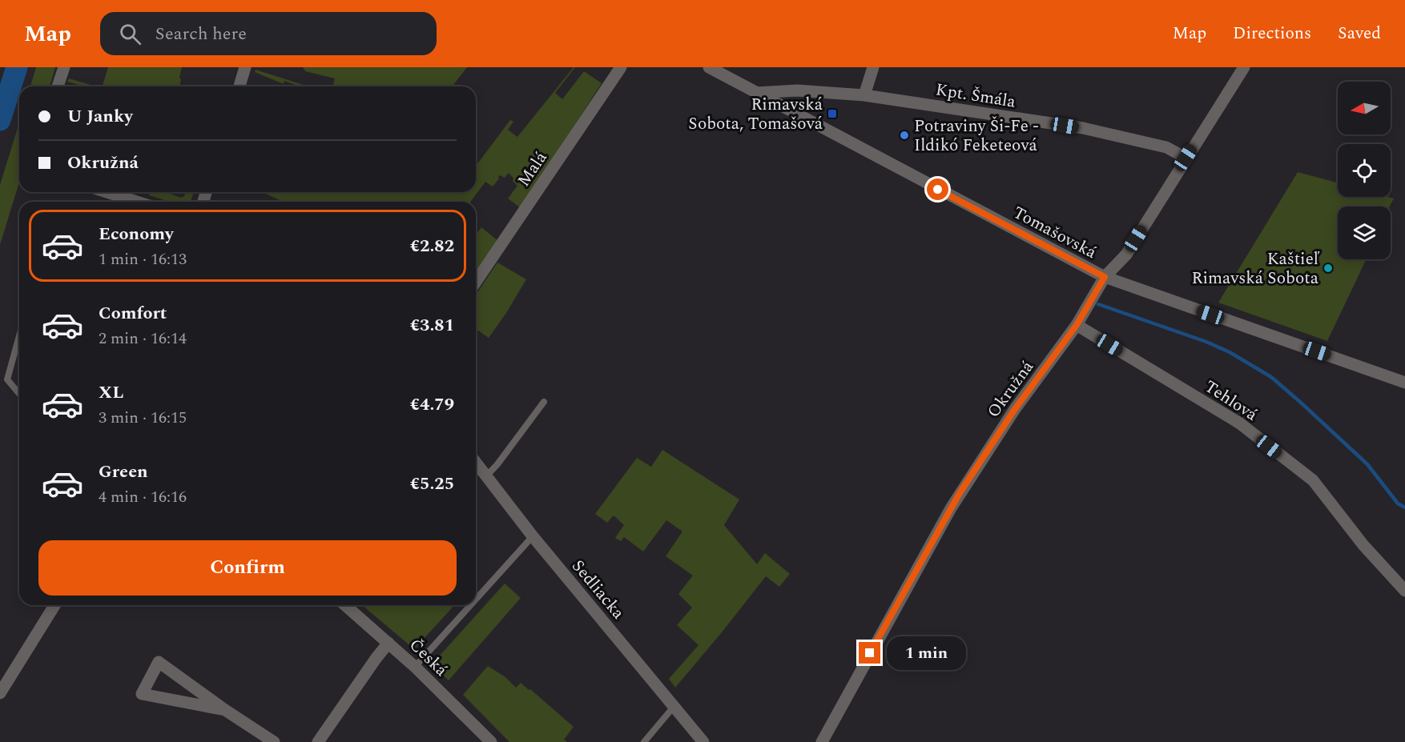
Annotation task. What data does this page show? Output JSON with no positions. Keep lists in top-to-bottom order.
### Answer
{
  "streets": {
    "street": [
      "Kpt. Šmála",
      "Malá",
      "Tomašovská",
      "Okružná",
      "Tehlová",
      "Sedliacka",
      "Česká"
    ]
  },
  "crossings": [
    ["Kpt. Šmála", "Tomašovská"],
    ["Kpt. Šmála", "Okružná"],
    ["Tomašovská", "Okružná"],
    ["Okružná", "Tehlová"]
  ],
  "places": {
    "transit": ["Rimavská Sobota, Tomašová"],
    "other": ["Potraviny Ši-Fe - Ildikó Feketeová", "Kaštieľ Rimavská Sobota"]
  },
  "north": "left",
  "page": {
    "header": "Map",
    "search": "Search here",
    "nav": ["Map", "Directions", "Saved"],
    "banner": ["U Janky", "Okružná"],
    "list": [
      {
        "name": "Economy",
        "note": "1 min · 16:13",
        "value": "€2.82"
      },
      {
        "name": "Comfort",
        "note": "2 min · 16:14",
        "value": "€3.81"
      },
      {
        "name": "XL",
        "note": "3 min · 16:15",
        "value": "€4.79"
      },
      {
        "name": "Green",
        "note": "4 min · 16:16",
        "value": "€5.25"
      }
    ],
    "buttons": "Confirm",
    "bubble": "1 min"
  }
}
